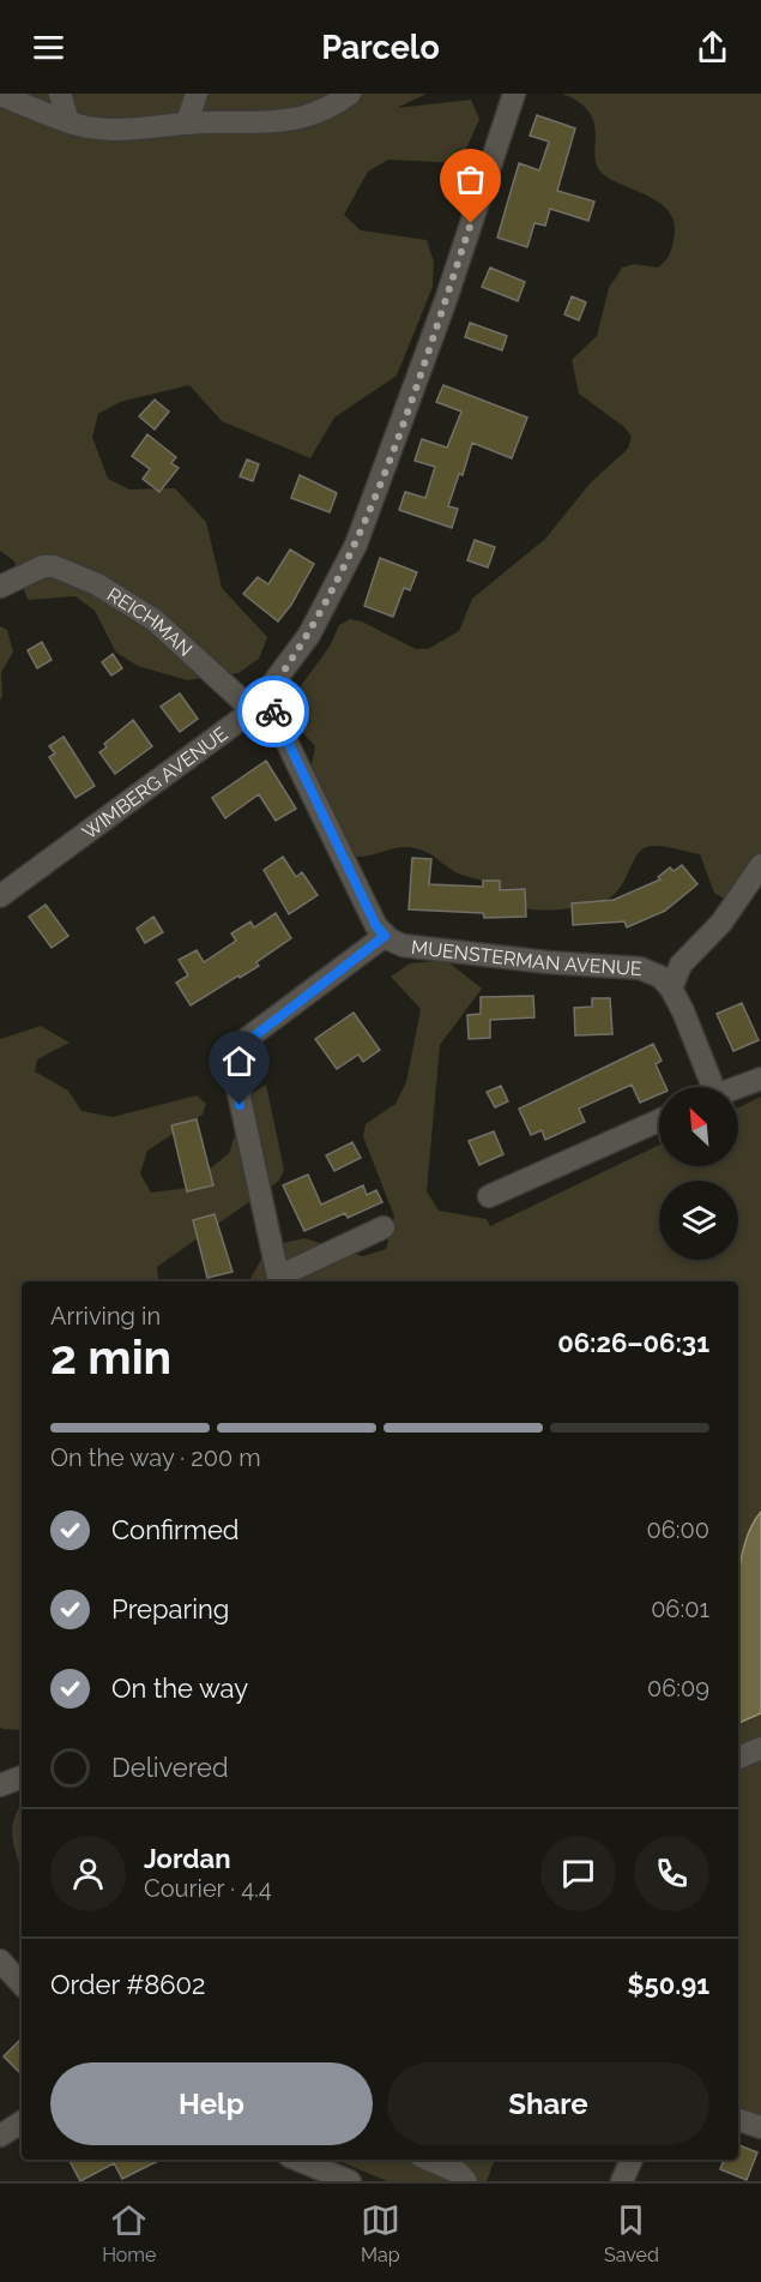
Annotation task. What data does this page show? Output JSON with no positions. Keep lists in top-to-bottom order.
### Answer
{
  "streets": {
    "street": ["REICHMAN", "WIMBERG AVENUE", "MUENSTERMAN AVENUE"]
  },
  "crossings": [
    ["REICHMAN", "WIMBERG AVENUE"],
    ["REICHMAN", "MUENSTERMAN AVENUE"]
  ],
  "north": "top left",
  "page": {
    "header": "Parcelo",
    "heading": ["2 min", "Arriving in", "06:26–06:31"],
    "panel": [
      "Jordan",
      "Courier · 4.4",
      "Order #8602",
      "$50.91"
    ],
    "bar": "On the way · 200 m",
    "list": [
      ["Confirmed", "06:00"],
      ["Preparing", "06:01"],
      ["On the way", "06:09"],
      "Delivered"
    ],
    "buttons": ["Help", "Share"],
    "tabs": ["Home", "Map", "Saved"]
  }
}
